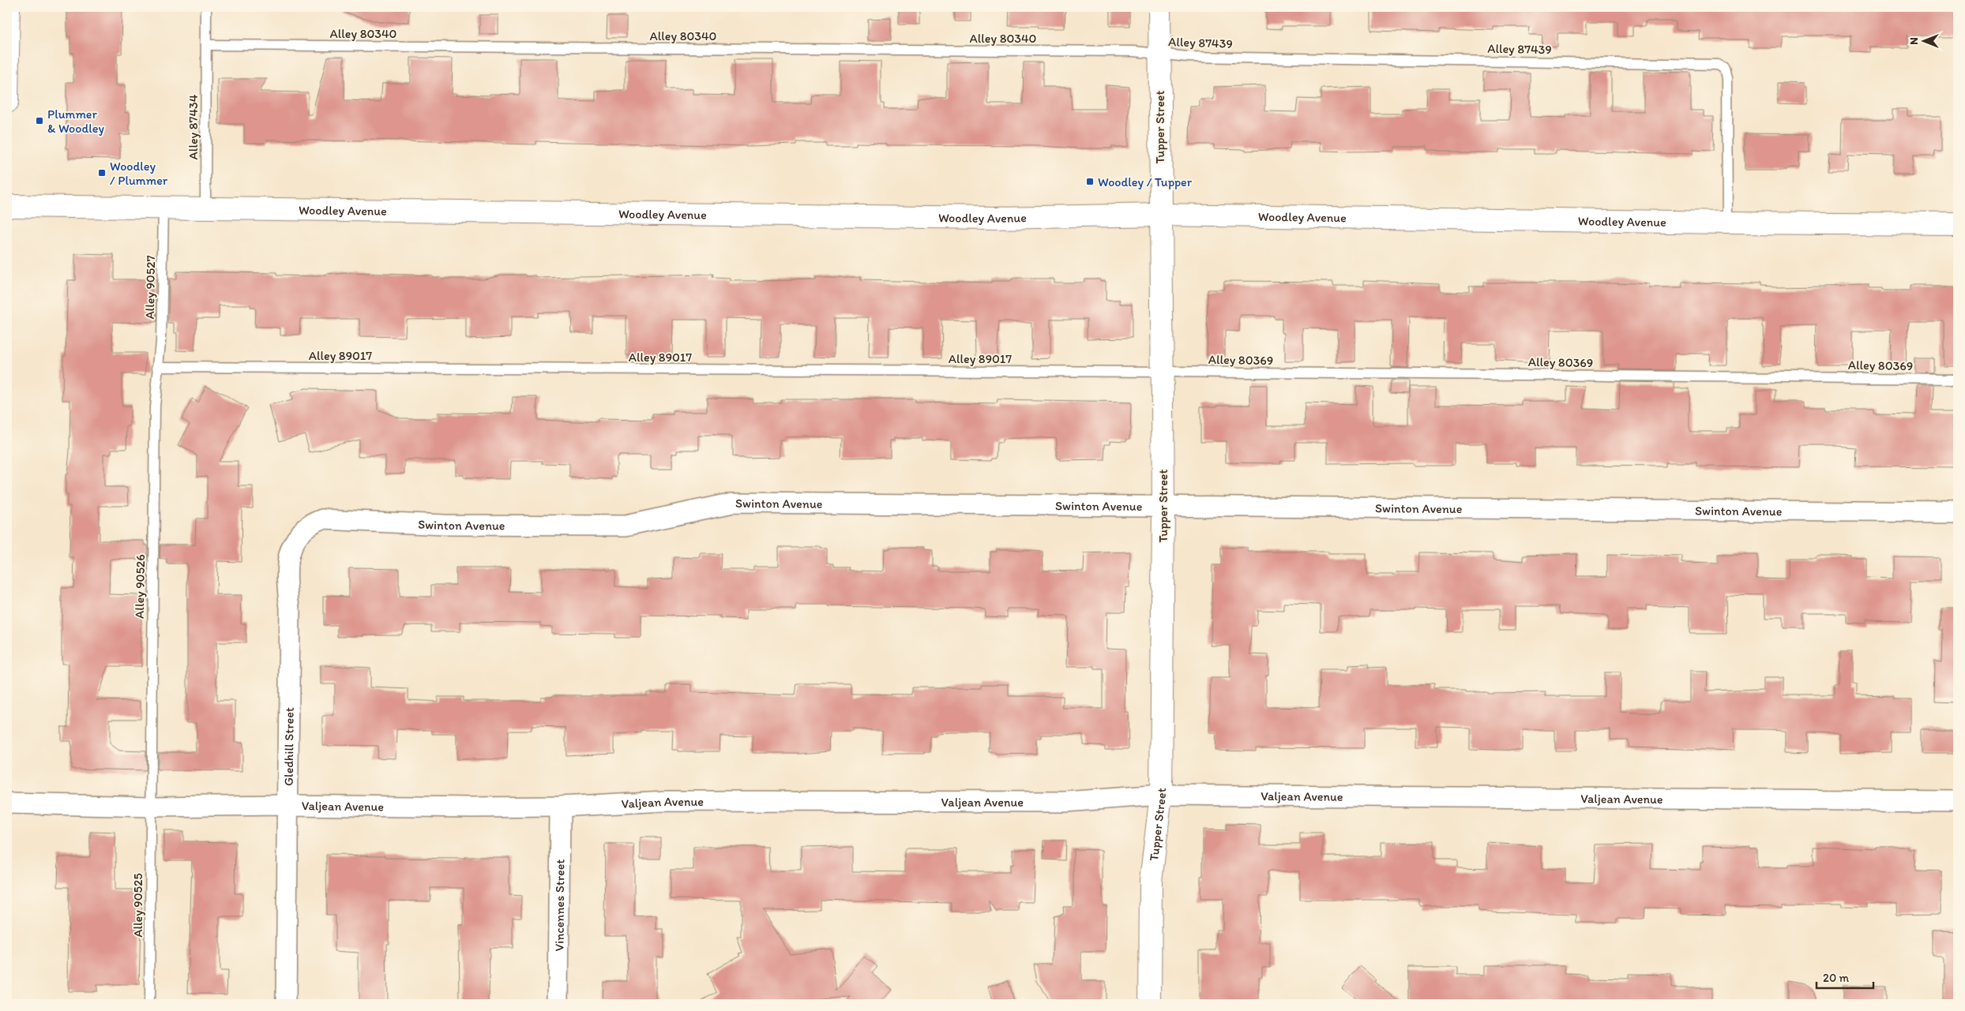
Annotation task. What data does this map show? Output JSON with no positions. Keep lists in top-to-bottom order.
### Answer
{
  "streets": {
    "main road": ["Tupper Street", "Woodley Avenue"],
    "street": [
      "Swinton Avenue",
      "Gledhill Street",
      "Valjean Avenue",
      "Vincennes Street"
    ],
    "lane": [
      "Alley 80340",
      "Alley 87439",
      "Alley 87434",
      "Alley 90527",
      "Alley 89017",
      "Alley 80369",
      "Alley 90526",
      "Alley 90525"
    ]
  },
  "crossings": [
    ["Alley 80340", "Alley 87439"],
    ["Alley 80340", "Alley 87434"],
    ["Alley 80340", "Tupper Street"],
    ["Alley 87439", "Tupper Street"],
    ["Alley 87439", "Woodley Avenue"],
    ["Alley 87434", "Woodley Avenue"],
    ["Tupper Street", "Woodley Avenue"],
    ["Tupper Street", "Alley 89017"],
    ["Tupper Street", "Alley 80369"],
    ["Tupper Street", "Swinton Avenue"],
    ["Tupper Street", "Valjean Avenue"],
    ["Woodley Avenue", "Alley 90527"],
    ["Alley 90527", "Alley 89017"],
    ["Alley 90527", "Alley 90526"],
    ["Alley 89017", "Alley 80369"],
    ["Alley 89017", "Alley 90526"],
    ["Swinton Avenue", "Gledhill Street"],
    ["Alley 90526", "Valjean Avenue"],
    ["Alley 90526", "Alley 90525"],
    ["Gledhill Street", "Valjean Avenue"],
    ["Valjean Avenue", "Alley 90525"],
    ["Valjean Avenue", "Vincennes Street"]
  ],
  "places": {
    "transit": ["Plummer & Woodley", "Woodley / Plummer", "Woodley / Tupper"]
  },
  "scale_bar": "20 m",
  "north": "left"
}
